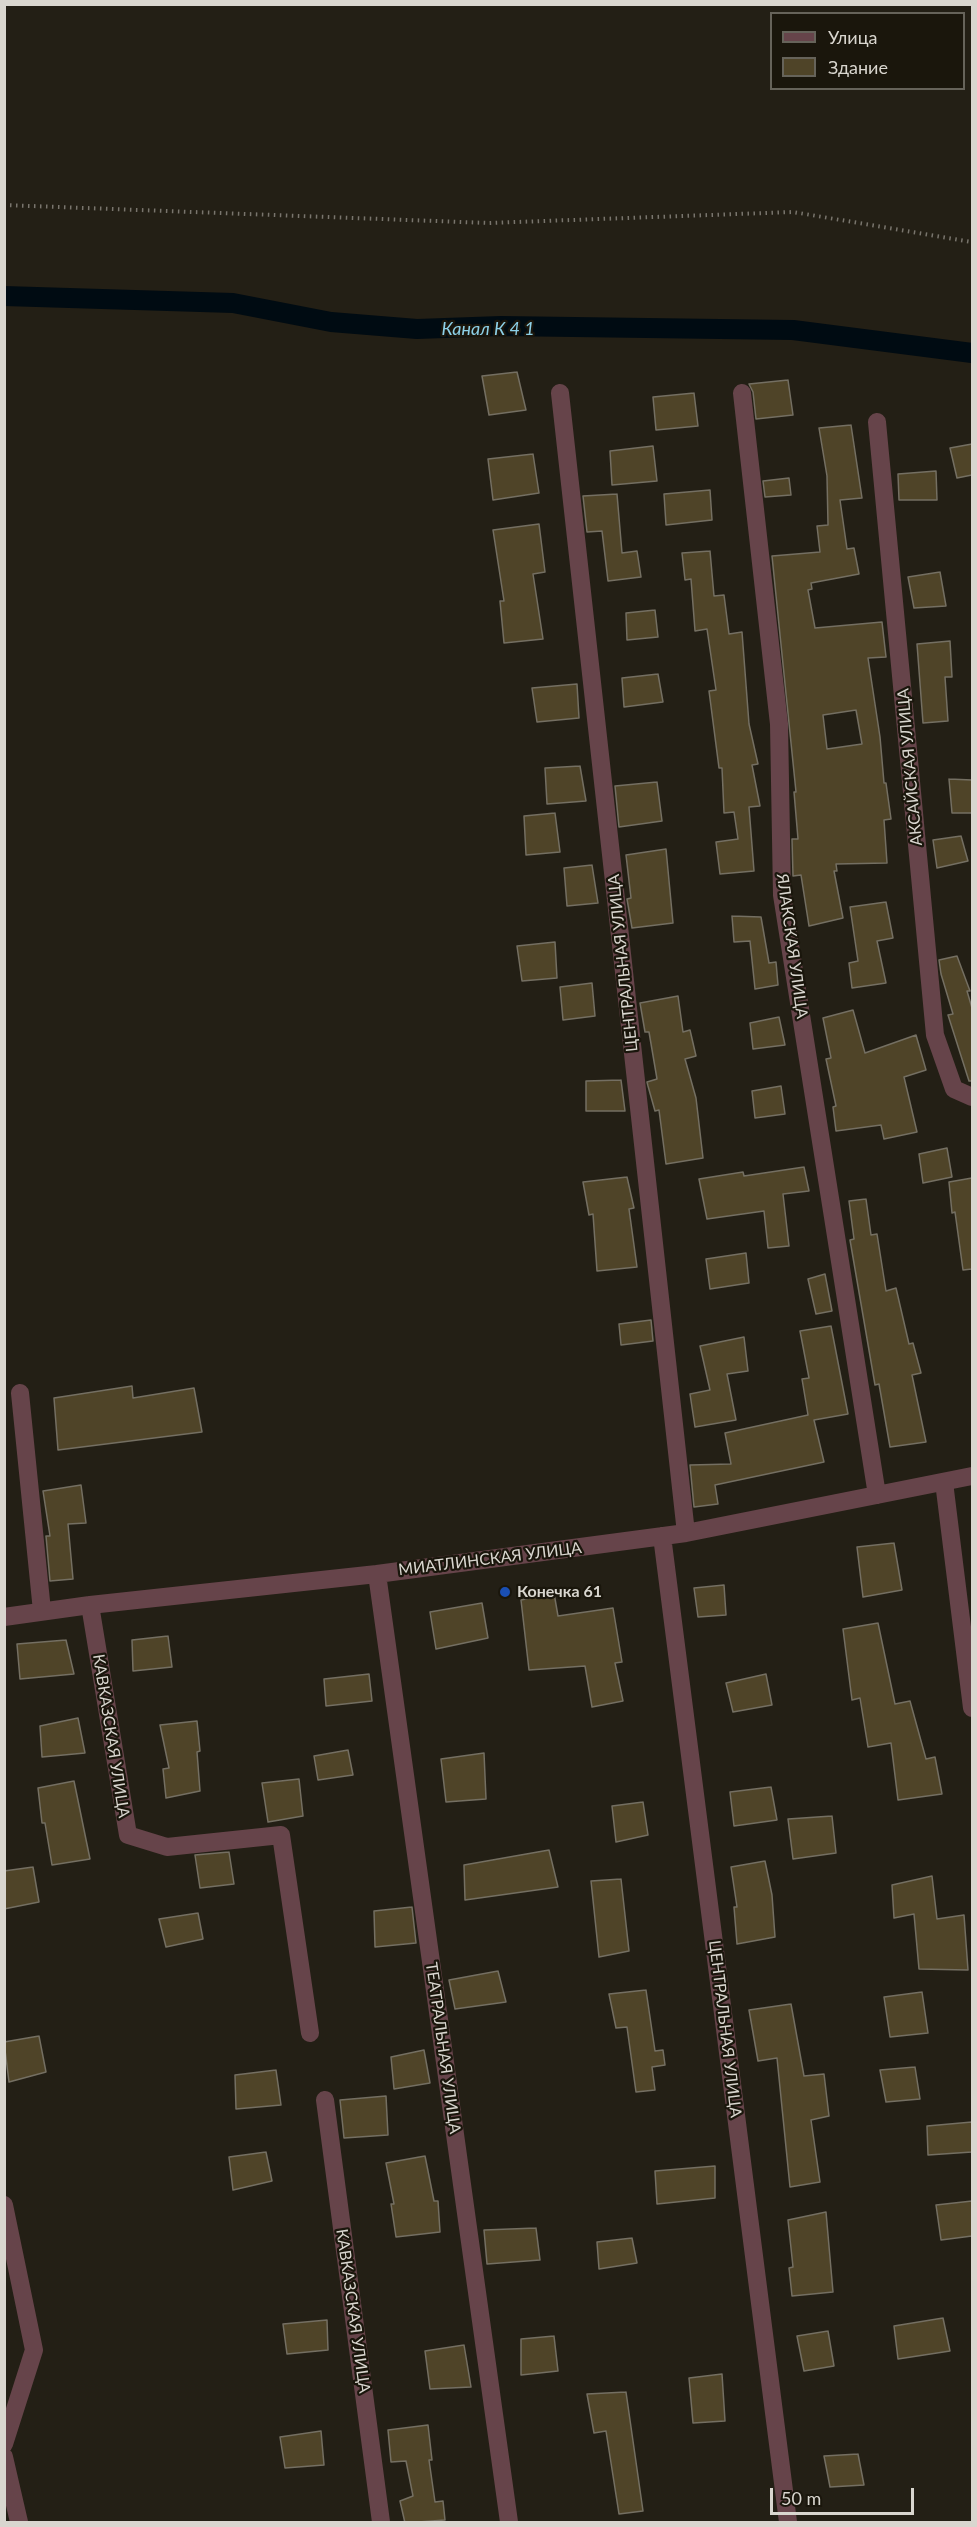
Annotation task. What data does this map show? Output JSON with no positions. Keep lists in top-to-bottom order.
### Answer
{
  "streets": {
    "street": [
      "АКСАЙСКАЯ УЛИЦА",
      "ЯЛАКСКАЯ УЛИЦА",
      "ЦЕНТРАЛЬНАЯ УЛИЦА",
      "МИАТЛИНСКАЯ УЛИЦА",
      "КАВКАЗСКАЯ УЛИЦА",
      "ТЕАТРАЛЬНАЯ УЛИЦА"
    ]
  },
  "crossings": [
    ["ЯЛАКСКАЯ УЛИЦА", "МИАТЛИНСКАЯ УЛИЦА"],
    ["ЦЕНТРАЛЬНАЯ УЛИЦА", "МИАТЛИНСКАЯ УЛИЦА"],
    ["МИАТЛИНСКАЯ УЛИЦА", "КАВКАЗСКАЯ УЛИЦА"],
    ["МИАТЛИНСКАЯ УЛИЦА", "ТЕАТРАЛЬНАЯ УЛИЦА"]
  ],
  "water": ["Канал К 4 1"],
  "places": ["Конечка 61"],
  "legend": ["Улица", "Здание"],
  "scale_bar": "50 m"
}
